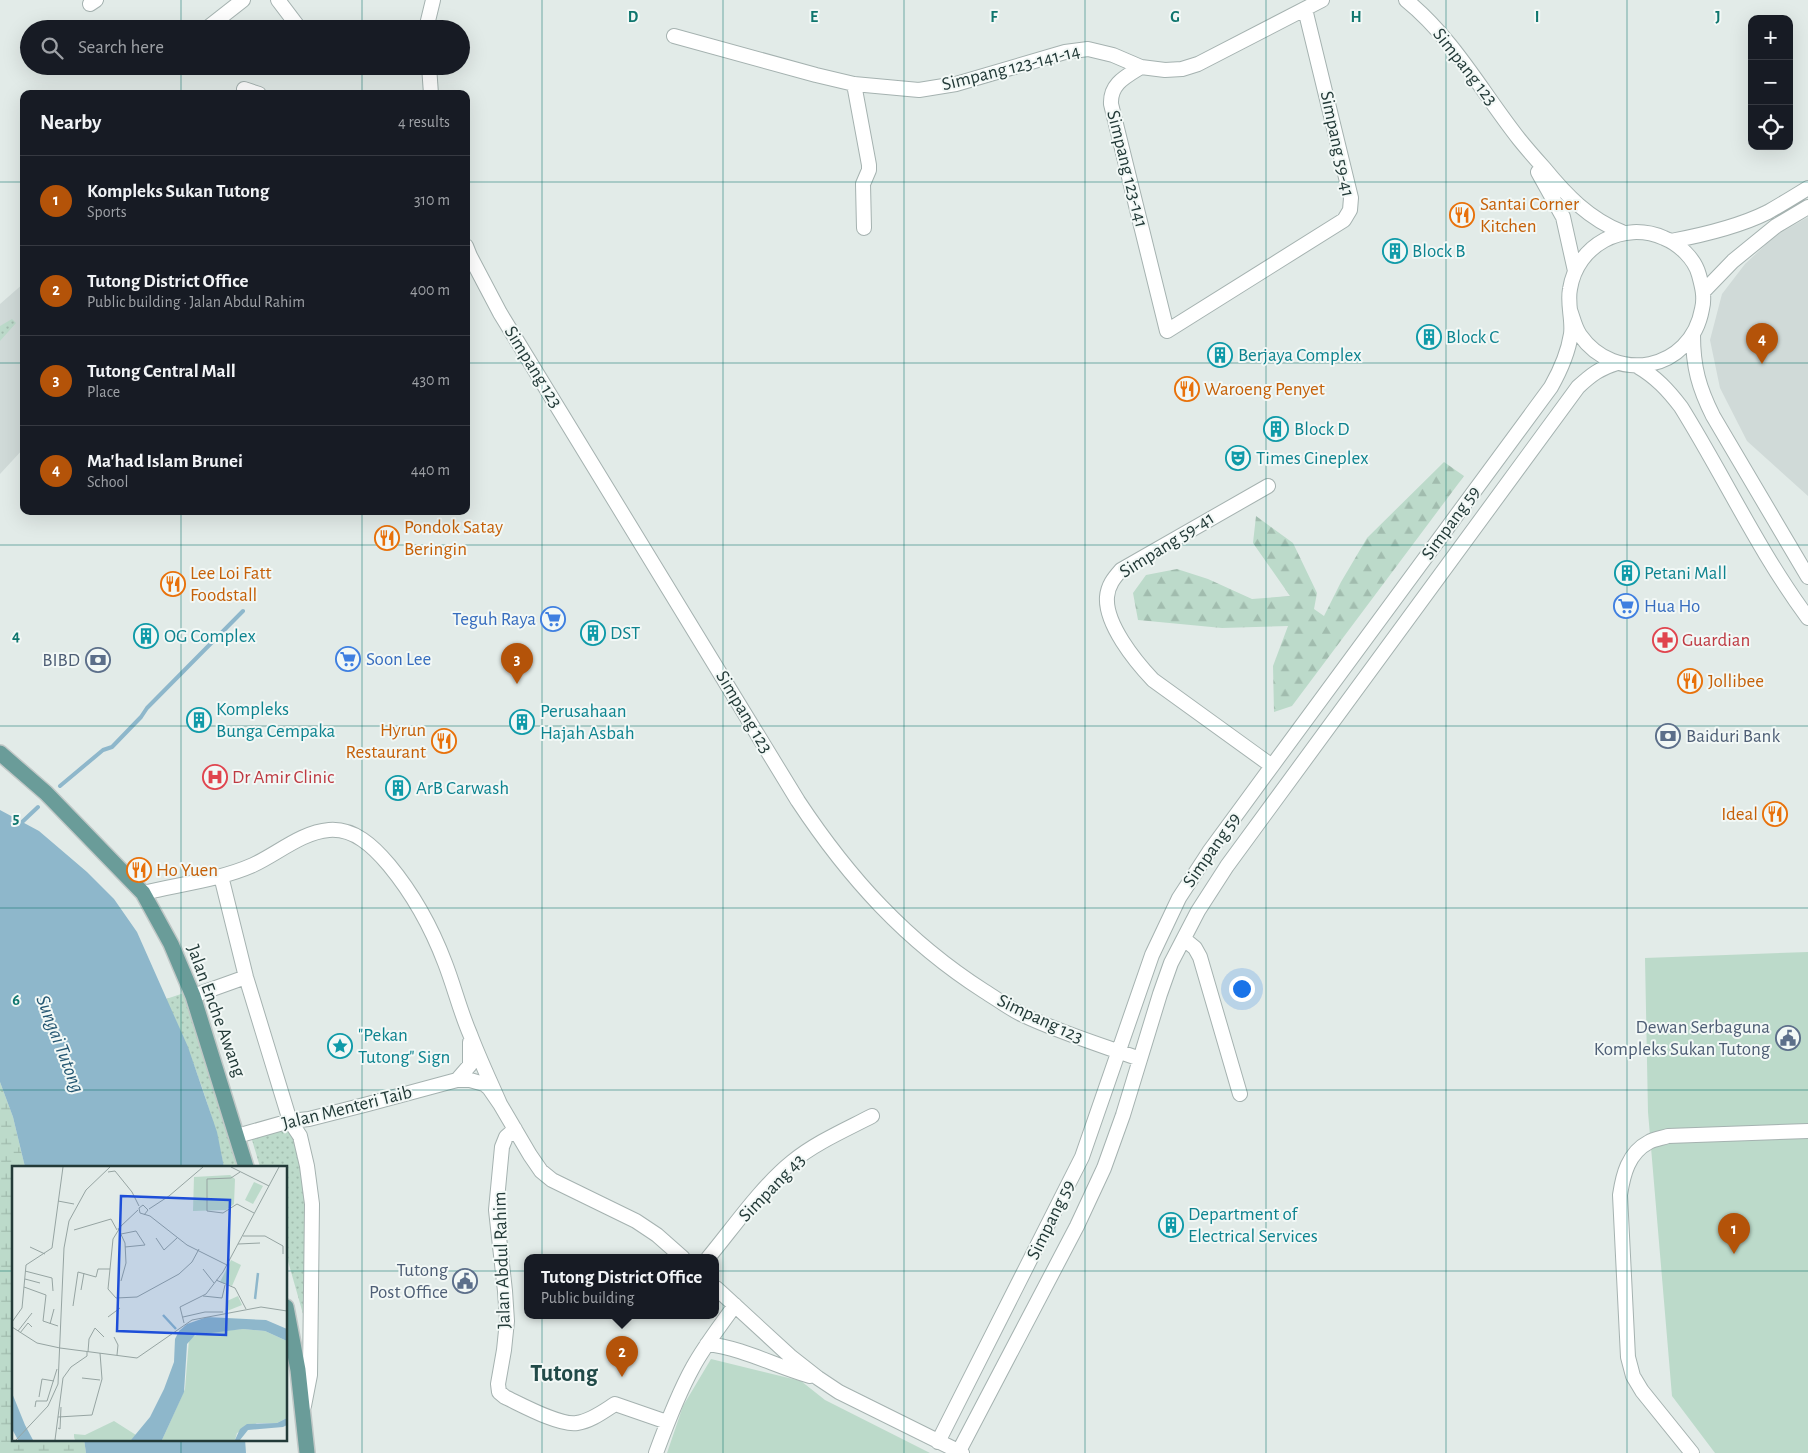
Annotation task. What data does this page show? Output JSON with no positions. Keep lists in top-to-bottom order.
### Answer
{
  "streets": {
    "main road": ["Jalan Enche Awang"],
    "street": [
      "Simpang 123",
      "Simpang 123-141-14",
      "Simpang 59-41",
      "Simpang 123-141",
      "Simpang 59",
      "Jalan Menteri Taib",
      "Simpang 43",
      "Jalan Abdul Rahim"
    ]
  },
  "crossings": [
    ["Simpang 123", "Simpang 59"],
    ["Simpang 123-141-14", "Simpang 123-141"],
    ["Simpang 59-41", "Simpang 123-141"],
    ["Simpang 59-41", "Simpang 59"],
    ["Jalan Enche Awang", "Jalan Menteri Taib"]
  ],
  "districts": ["Tutong"],
  "water": ["Sungai Tutong"],
  "places": {
    "restaurant": [
      "Santai Corner Kitchen",
      "Waroeng Penyet",
      "Pondok Satay Beringin",
      "Lee Loi Fatt Foodstall",
      "Jollibee",
      "Hyrun Restaurant",
      "Ideal",
      "Ho Yuen"
    ],
    "building": [
      "Block B",
      "Block C",
      "Berjaya Complex",
      "Block D",
      "Petani Mall",
      "DST",
      "OG Complex",
      "Kompleks Bunga Cempaka",
      "Perusahaan Hajah Asbah",
      "ArB Carwash",
      "Department of Electrical Services"
    ],
    "theatre": ["Times Cineplex"],
    "supermarket": ["Hua Ho", "Teguh Raya", "Soon Lee"],
    "pharmacy": ["Guardian"],
    "bank": ["BIBD", "Baiduri Bank"],
    "hospital": ["Dr Amir Clinic"],
    "public building": ["Dewan Serbaguna Kompleks Sukan Tutong", "Tutong Post Office"],
    "place": ["\"Pekan Tutong\" Sign"]
  },
  "page": {
    "map_buttons": ["+", "−"],
    "search": "Search here",
    "heading": ["Nearby", "4 results"],
    "list": [
      {
        "mark": "1",
        "name": "Kompleks Sukan Tutong",
        "note": "Sports",
        "value": "310 m"
      },
      {
        "mark": "2",
        "name": "Tutong District Office",
        "note": "Public building · Jalan Abdul Rahim",
        "value": "400 m"
      },
      {
        "mark": "3",
        "name": "Tutong Central Mall",
        "note": "Place",
        "value": "430 m"
      },
      {
        "mark": "4",
        "name": "Ma'had Islam Brunei",
        "note": "School",
        "value": "440 m"
      }
    ],
    "pins": [
      "4",
      "3",
      "1",
      "2"
    ],
    "popup": ["Tutong District Office", "Public building"]
  },
  "grid": {
    "columns": [
      "D",
      "E",
      "F",
      "G",
      "H",
      "I",
      "J"
    ],
    "rows": ["4", "5", "6"]
  }
}
